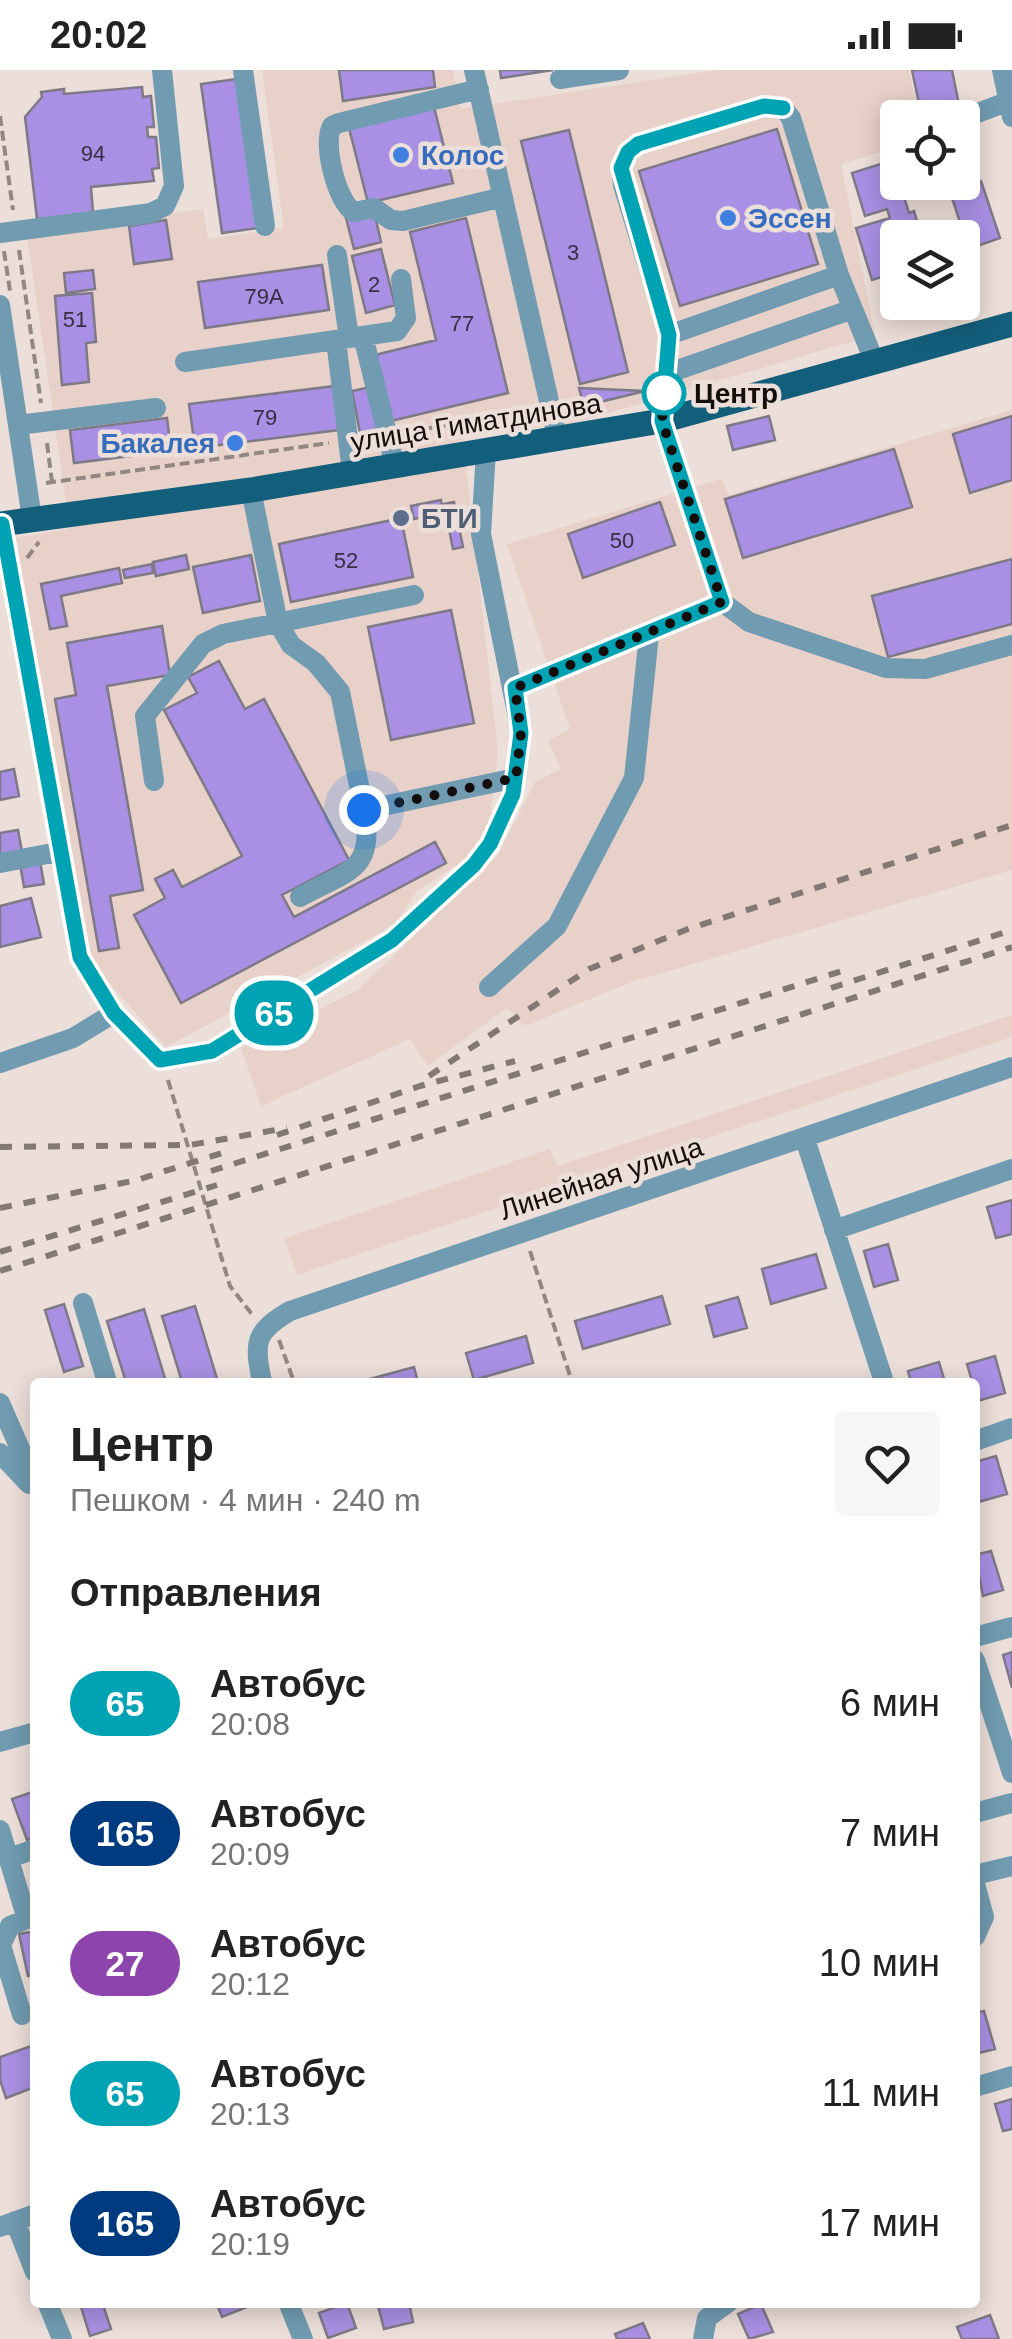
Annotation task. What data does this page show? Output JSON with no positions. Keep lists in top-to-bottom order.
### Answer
{
  "streets": {
    "main road": ["улица Гиматдинова"],
    "street": ["Линейная улица"]
  },
  "places": [
    "Колос",
    "Эссен",
    "Центр",
    "Бакалея",
    "БТИ"
  ],
  "lines": ["bus line 65"],
  "house_numbers": [
    "94",
    "3",
    "2",
    "79А",
    "51",
    "77",
    "79",
    "50",
    "52"
  ],
  "page": {
    "status": "20:02",
    "on_map": "65",
    "heading": [
      ["Центр", "Пешком · 4 мин · 240 m"],
      "Отправления"
    ],
    "list": [
      {
        "mark": "65",
        "name": "Автобус",
        "note": "20:08",
        "value": "6 мин"
      },
      {
        "mark": "165",
        "name": "Автобус",
        "note": "20:09",
        "value": "7 мин"
      },
      {
        "mark": "27",
        "name": "Автобус",
        "note": "20:12",
        "value": "10 мин"
      },
      {
        "mark": "65",
        "name": "Автобус",
        "note": "20:13",
        "value": "11 мин"
      },
      {
        "mark": "165",
        "name": "Автобус",
        "note": "20:19",
        "value": "17 мин"
      }
    ]
  }
}
